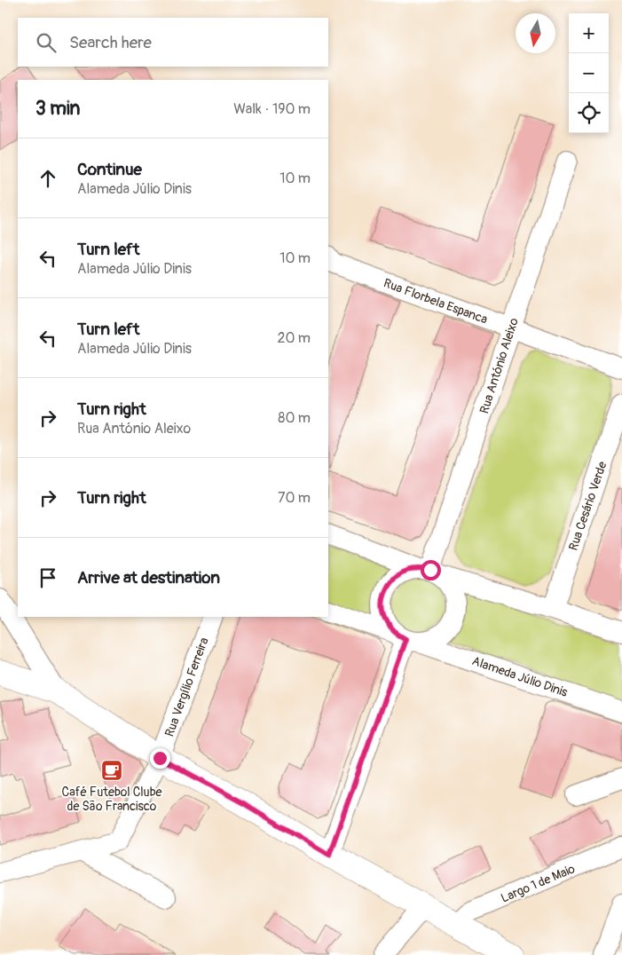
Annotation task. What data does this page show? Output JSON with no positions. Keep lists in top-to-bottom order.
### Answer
{
  "streets": {
    "street": [
      "Rua Florbela Espanca",
      "Rua António Aleixo",
      "Rua Cesário Verde",
      "Alameda Júlio Dinis",
      "Rua Vergílio Ferreira",
      "Largo 1 de Maio"
    ]
  },
  "crossings": [
    ["Rua Florbela Espanca", "Rua António Aleixo"],
    ["Rua António Aleixo", "Alameda Júlio Dinis"]
  ],
  "places": {
    "cafe": ["Café Futebol Clube de São Francisco"]
  },
  "north": "bottom",
  "page": {
    "map_buttons": ["+", "−"],
    "search": "Search here",
    "heading": ["3 min", "Walk · 190 m"],
    "list": [
      ["Continue", "Alameda Júlio Dinis", "10 m"],
      ["Turn left", "Alameda Júlio Dinis", "10 m"],
      ["Turn left", "Alameda Júlio Dinis", "20 m"],
      ["Turn right", "Rua António Aleixo", "80 m"],
      ["Turn right", "70 m"],
      "Arrive at destination"
    ]
  }
}
